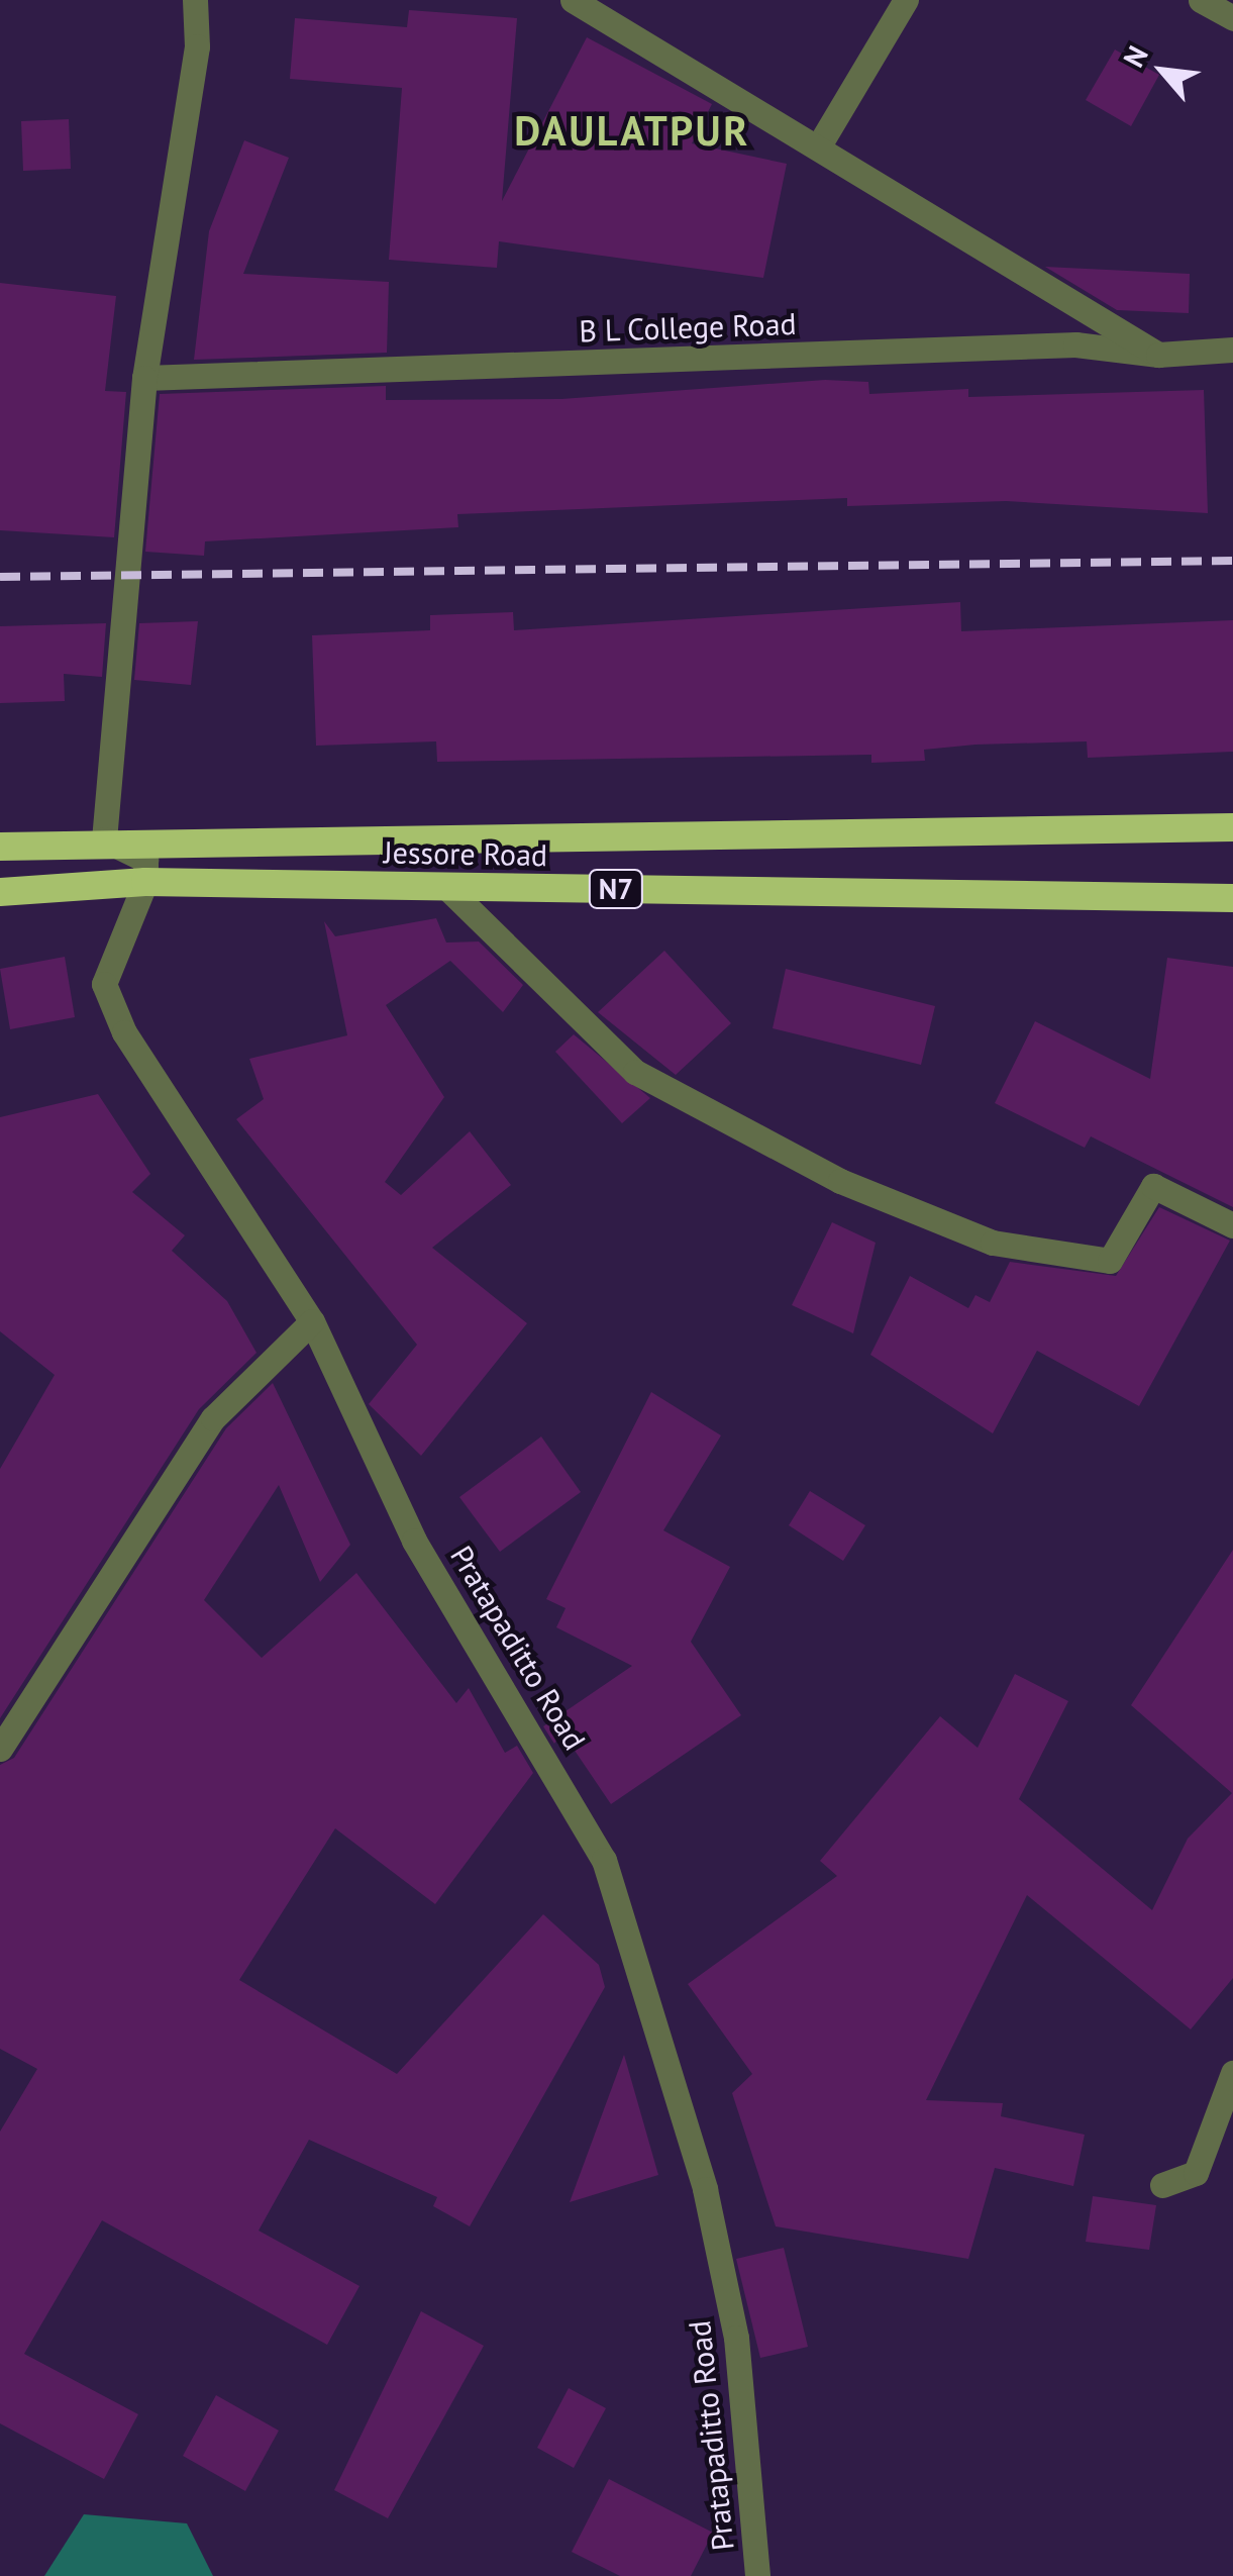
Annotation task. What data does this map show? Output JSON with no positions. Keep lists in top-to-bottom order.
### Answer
{
  "streets": {
    "highway": ["Jessore Road", "N7"],
    "street": ["B L College Road", "Pratapaditto Road"]
  },
  "crossings": [
    ["Jessore Road", "Pratapaditto Road"]
  ],
  "districts": ["DAULATPUR"],
  "north": "top left"
}
